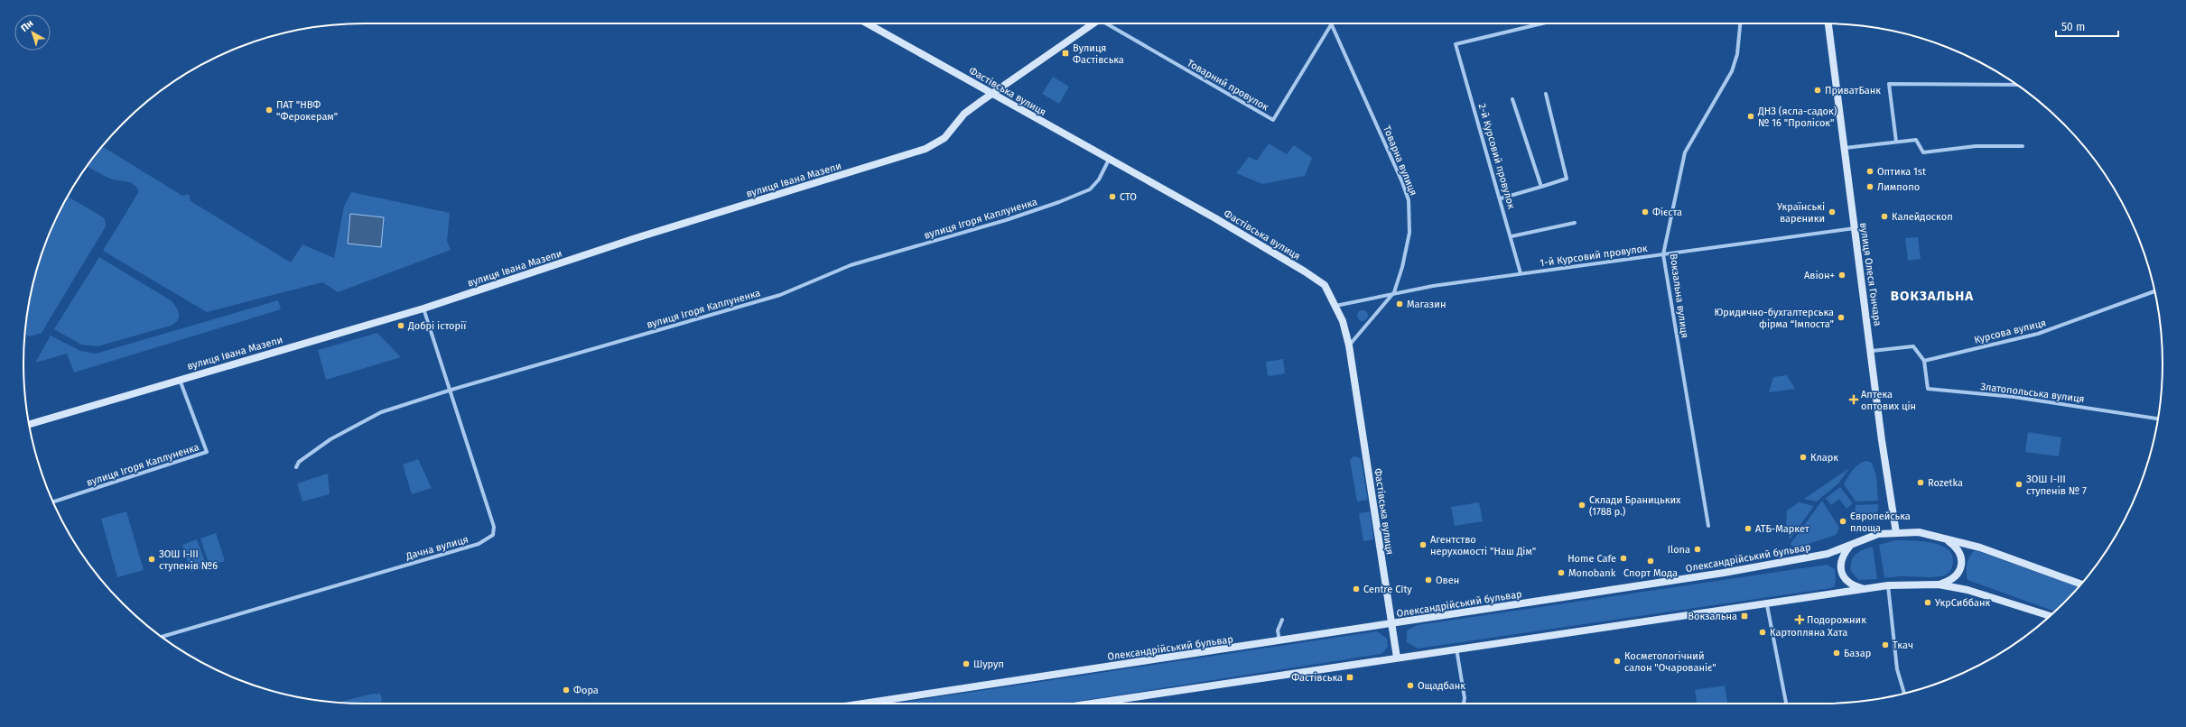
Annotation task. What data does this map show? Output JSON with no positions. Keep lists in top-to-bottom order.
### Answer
{
  "streets": {
    "street": [
      "Товарний провулок",
      "Фастівська вулиця",
      "2-й Курсовий провулок",
      "Товарна вулиця",
      "вулиця Івана Мазепи",
      "вулиця Ігоря Каплуненка",
      "1-й Курсовий провулок",
      "вулиця Олеся Гончара",
      "Вокзальна вулиця",
      "Курсова вулиця",
      "Златопольська вулиця",
      "Дачна вулиця",
      "Олександрійський бульвар"
    ]
  },
  "crossings": [
    ["Товарний провулок", "Товарна вулиця"],
    ["Фастівська вулиця", "Товарна вулиця"],
    ["Фастівська вулиця", "вулиця Івана Мазепи"],
    ["Фастівська вулиця", "вулиця Ігоря Каплуненка"],
    ["Фастівська вулиця", "1-й Курсовий провулок"],
    ["Фастівська вулиця", "Олександрійський бульвар"],
    ["2-й Курсовий провулок", "1-й Курсовий провулок"],
    ["Товарна вулиця", "1-й Курсовий провулок"],
    ["вулиця Івана Мазепи", "вулиця Ігоря Каплуненка"],
    ["вулиця Івана Мазепи", "Дачна вулиця"],
    ["вулиця Ігоря Каплуненка", "Дачна вулиця"],
    ["1-й Курсовий провулок", "вулиця Олеся Гончара"],
    ["1-й Курсовий провулок", "Вокзальна вулиця"],
    ["вулиця Олеся Гончара", "Олександрійський бульвар"],
    ["Курсова вулиця", "Златопольська вулиця"]
  ],
  "districts": ["ВОКЗАЛЬНА"],
  "places": {
    "transit": ["Вулиця Фастівська", "Вокзальна", "Фастівська"],
    "other": [
      "ПриватБанк",
      "ПАТ \"НВФ \"Ферокерам\"",
      "ДНЗ (ясла-садок) № 16 \"Пролісок\"",
      "Оптика 1st",
      "Лимпопо",
      "СТО",
      "Фієста",
      "Українські вареники",
      "Калейдоскоп",
      "Авіон+",
      "Магазин",
      "Юридично-бухгалтерська фірма “Імпоста”",
      "Добрі історії",
      "Кларк",
      "Rozetka",
      "ЗОШ І-ІІІ ступенів № 7",
      "Склади Браницьких (1788 р.)",
      "Європейська площа",
      "АТБ-Маркет",
      "Агентство нерухомості \"Наш Дім\"",
      "Ilona",
      "Home Cafe",
      "ЗОШ І-ІІІ ступенів №6",
      "Спорт Мода",
      "Monobank",
      "Овен",
      "Centre City",
      "УкрСиббанк",
      "Картопляна Хата",
      "Ткач",
      "Базар",
      "Косметологічний салон \"Очарованіє\"",
      "Шуруп",
      "Ощадбанк",
      "Фора"
    ],
    "health": ["Аптека оптових цін", "Подорожник"]
  },
  "scale_bar": "50 m",
  "north": "top left"
}
